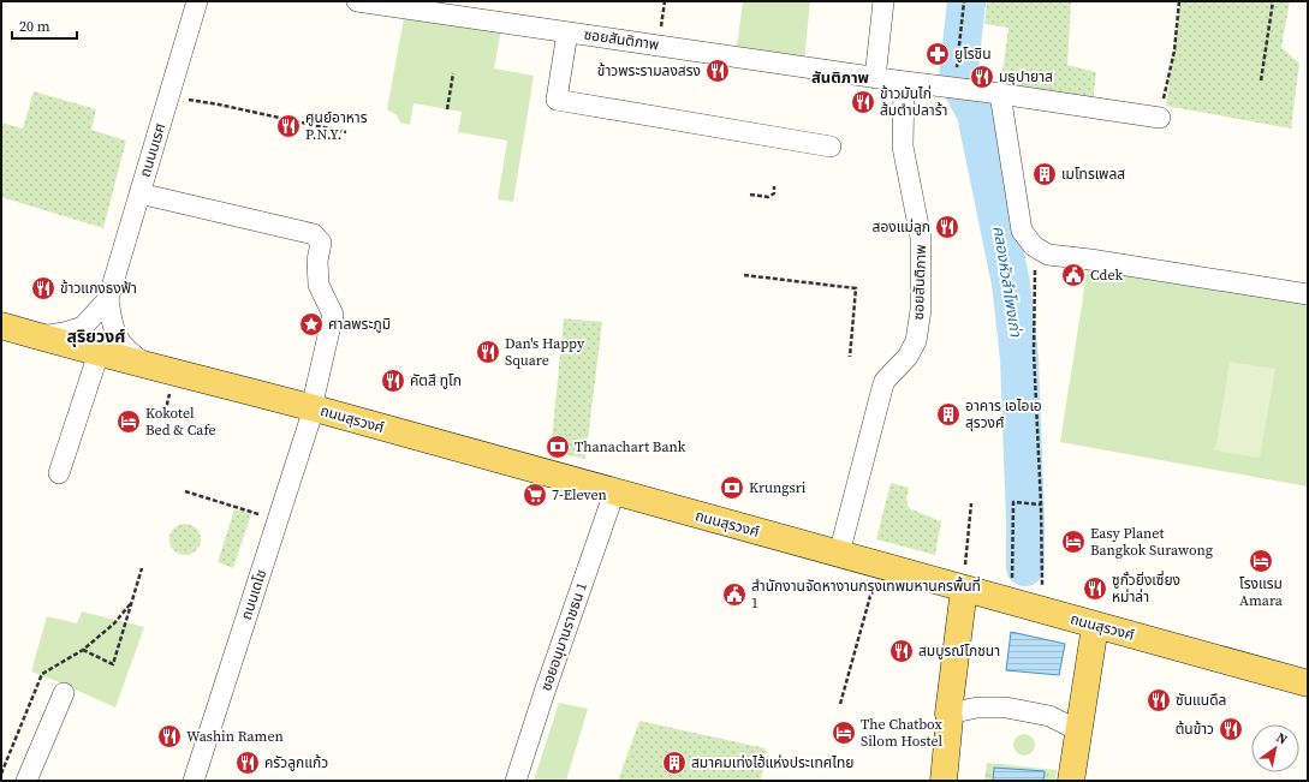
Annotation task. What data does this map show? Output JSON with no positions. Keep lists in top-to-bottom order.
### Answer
{
  "streets": {
    "main road": ["ถนนสุรวงศ์"],
    "street": [
      "ซอยสันติภาพ",
      "ถนนนเรศ",
      "ถนนเดโช",
      "ซอยอนุมานราชธน 1"
    ]
  },
  "crossings": [
    ["ซอยสันติภาพ", "ถนนสุรวงศ์"],
    ["ถนนนเรศ", "ถนนสุรวงศ์"],
    ["ถนนนเรศ", "ถนนเดโช"],
    ["ถนนสุรวงศ์", "ถนนเดโช"],
    ["ถนนสุรวงศ์", "ซอยอนุมานราชธน 1"]
  ],
  "districts": ["สันติภาพ", "สุริยวงศ์"],
  "water": ["คลองหัวลำโพงเก่า"],
  "places": {
    "pharmacy": ["ยูโรชิน"],
    "restaurant": [
      "ข้าวพระรามลงสรง",
      "มธุปายาส",
      "ข้าวมันไก่ ส้มตำปลาร้า",
      "ศูนย์อาหาร P.N.Y.",
      "สองแม่ลูก",
      "ข้าวแกงธงฟ้า",
      "Dan's Happy Square",
      "คัตสึ ทูโก",
      "ซูกั๋วยิ่งเซี่ยง หม่าล่า",
      "สมบูรณ์โภชนา",
      "ซันแนดึล",
      "ต้นข้าว",
      "Washin Ramen",
      "ครัวลูกแก้ว"
    ],
    "building": ["เมโทรเพลส", "อาคาร เอไอเอ สุรวงศ์", "สมาคมเท่งไฮ้แห่งประเทศไทย"],
    "public building": ["Cdek", "สำนักงานจัดหางานกรุงเทพมหานครพื้นที่ 1"],
    "place": ["ศาลพระภูมิ"],
    "hotel": [
      "Kokotel Bed & Cafe",
      "Easy Planet Bangkok Surawong",
      "โรงแรม Amara",
      "The Chatbox Silom Hostel"
    ],
    "bank": ["Thanachart Bank", "Krungsri"],
    "supermarket": ["7-Eleven"]
  },
  "scale_bar": "20 m",
  "north": "top right"
}
